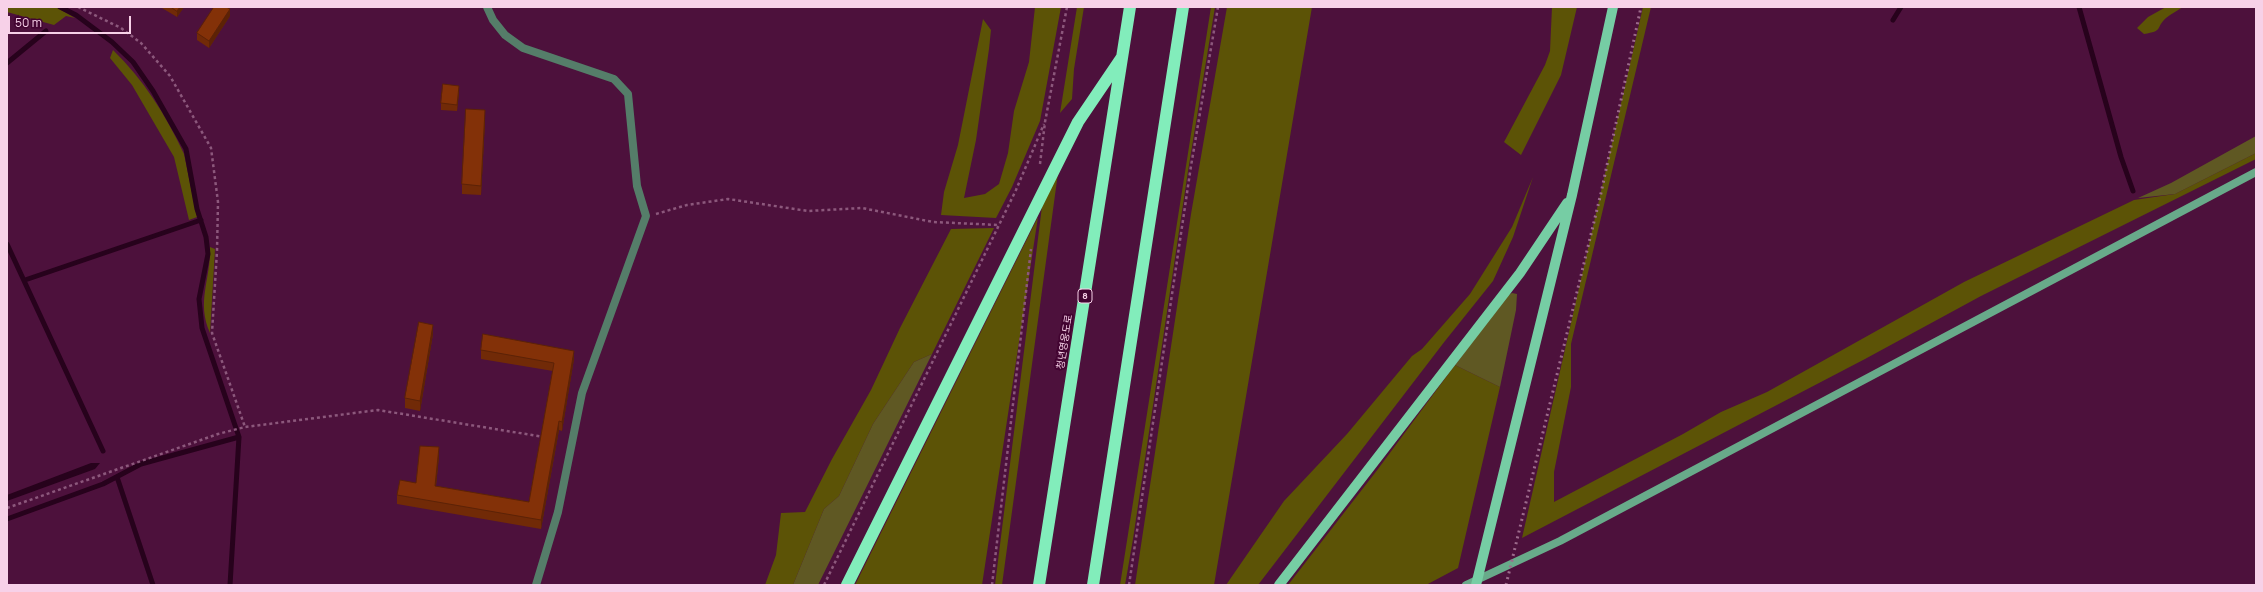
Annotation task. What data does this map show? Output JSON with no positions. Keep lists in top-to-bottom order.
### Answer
{
  "streets": {
    "highway": ["8", "청년영웅도로"]
  },
  "scale_bar": "50 m"
}
